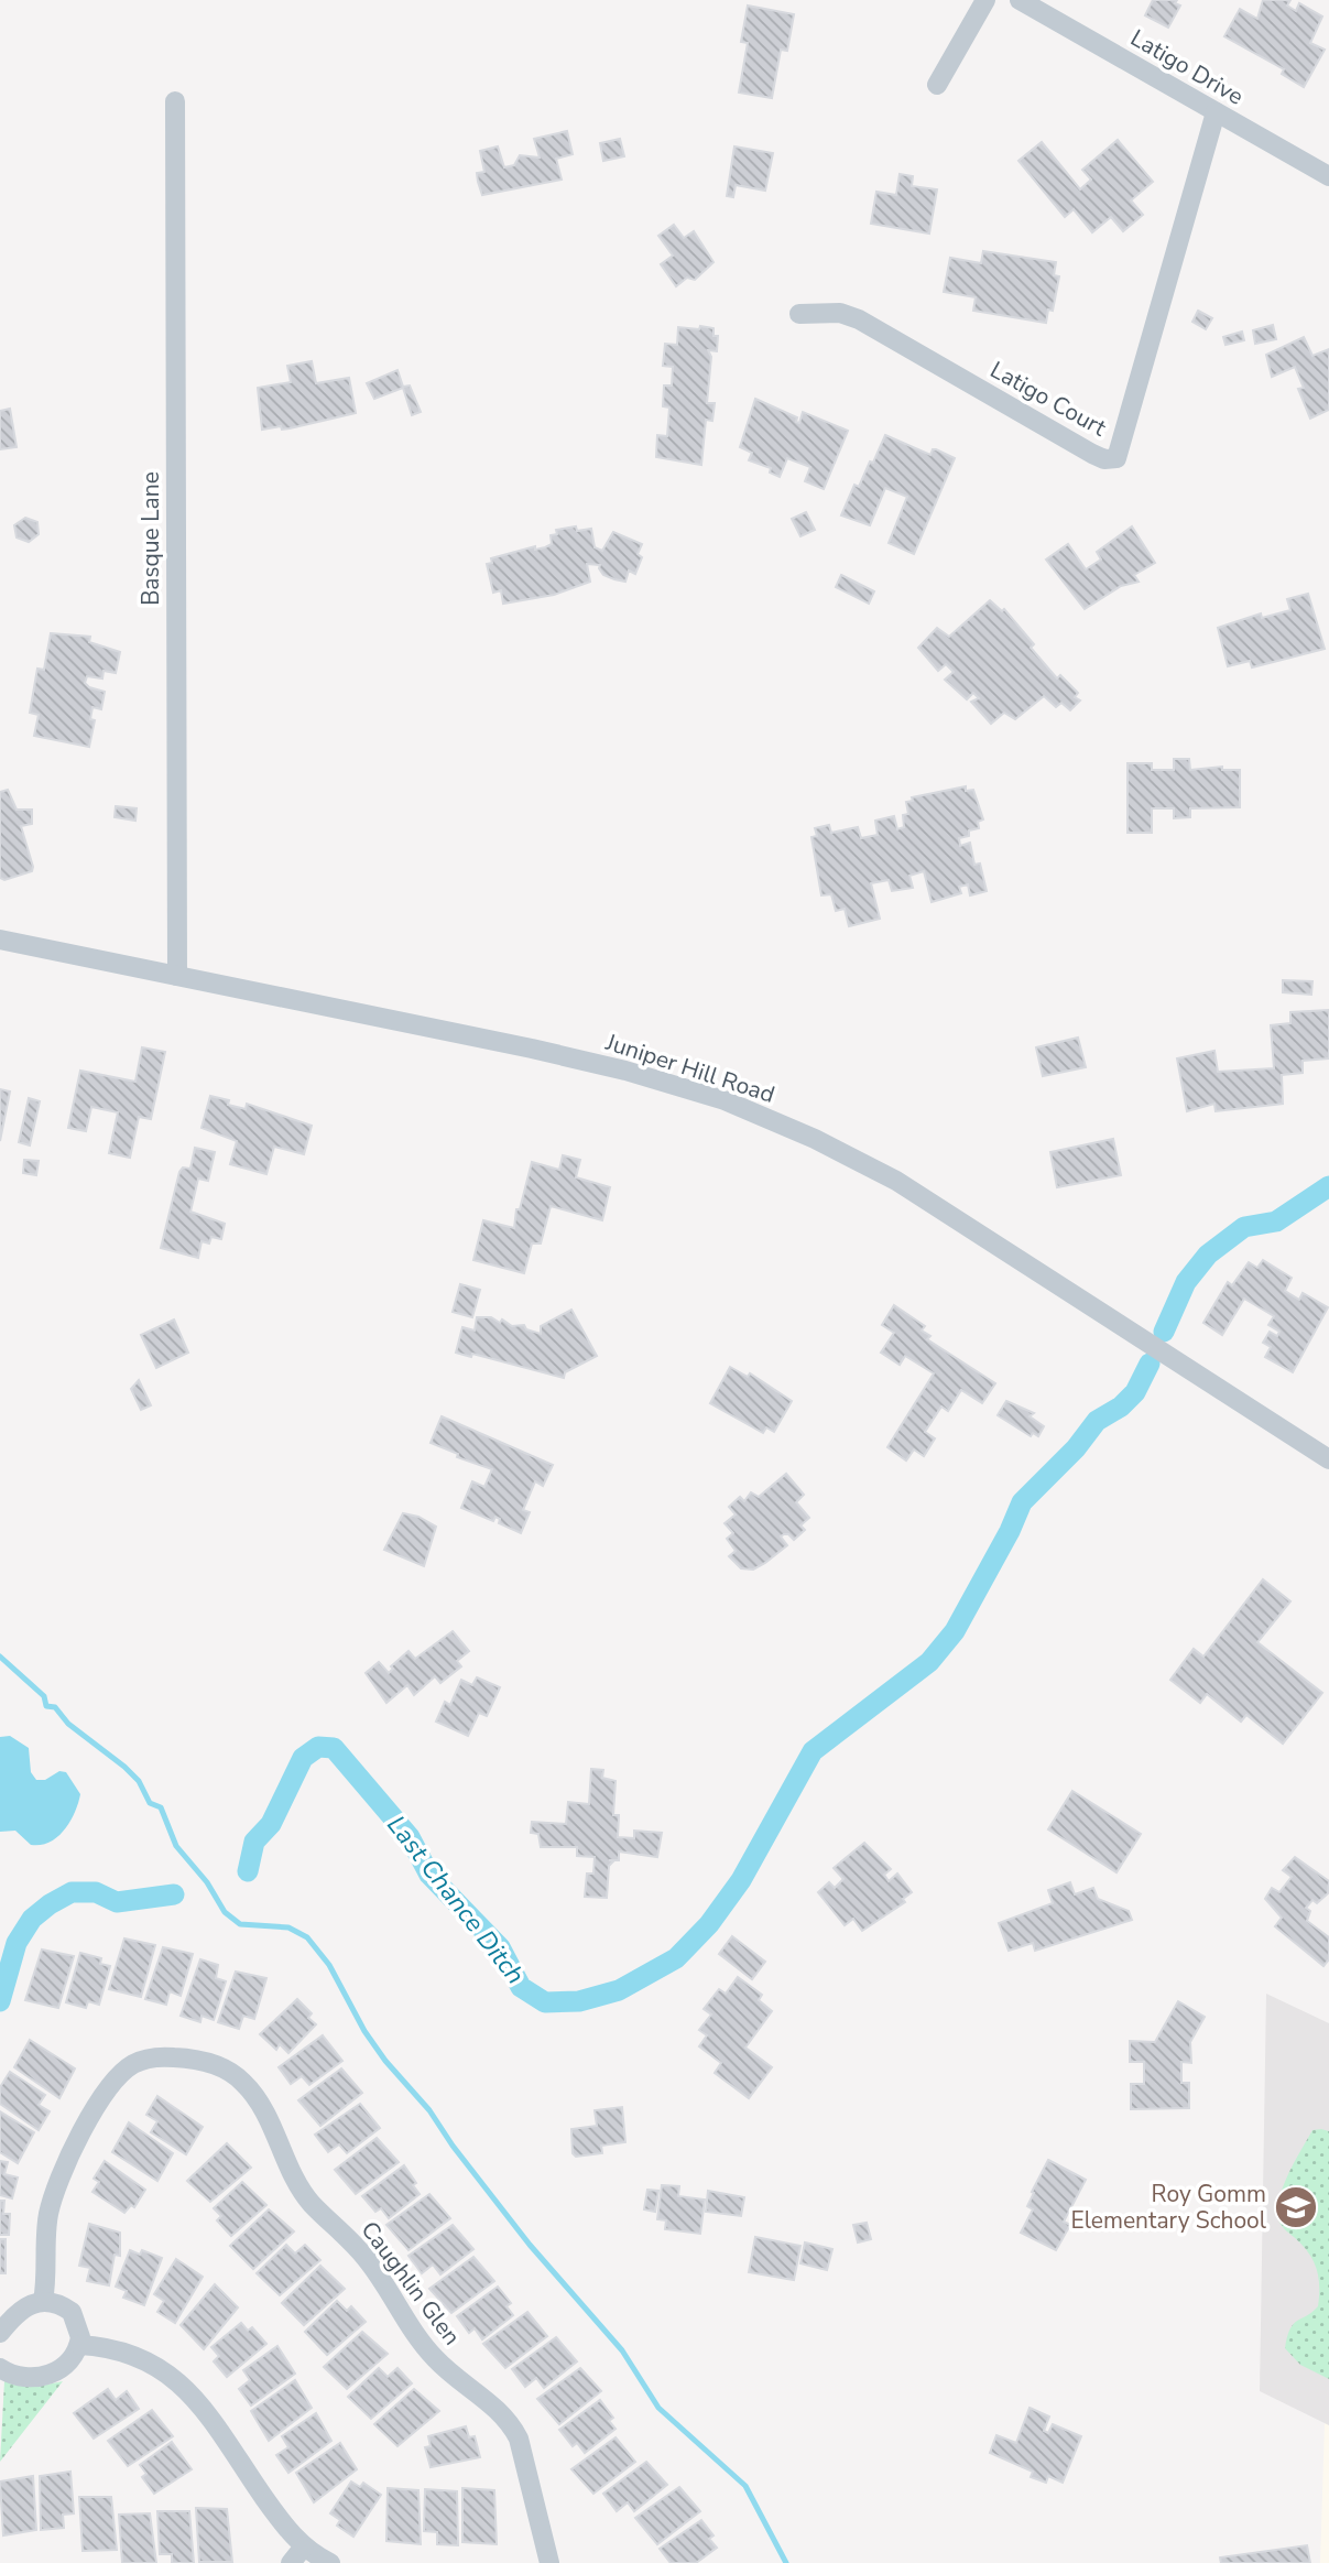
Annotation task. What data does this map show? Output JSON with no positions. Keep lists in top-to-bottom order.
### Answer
{
  "streets": {
    "street": [
      "Latigo Drive",
      "Latigo Court",
      "Basque Lane",
      "Juniper Hill Road",
      "Caughlin Glen"
    ]
  },
  "crossings": [
    ["Latigo Drive", "Latigo Court"],
    ["Basque Lane", "Juniper Hill Road"]
  ],
  "water": ["Last Chance Ditch"],
  "places": {
    "school or university": ["Roy Gomm Elementary School"]
  }
}
